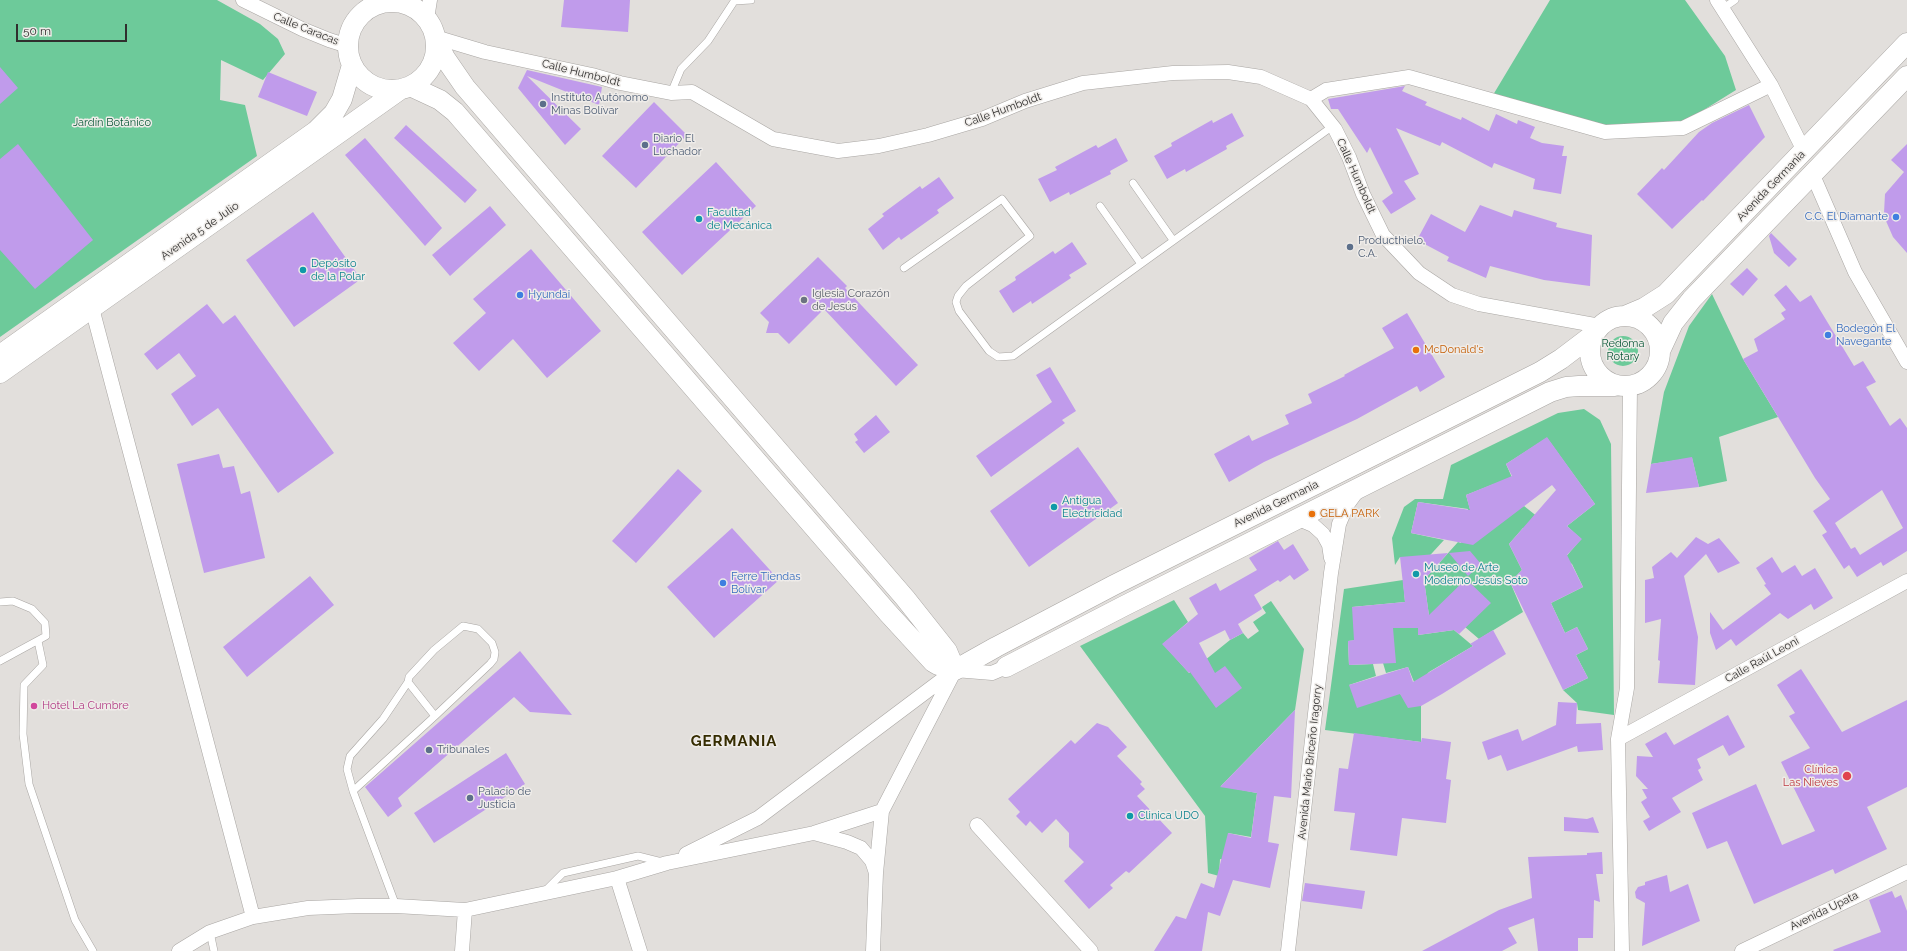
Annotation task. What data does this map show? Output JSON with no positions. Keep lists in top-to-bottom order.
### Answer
{
  "streets": {
    "street": [
      "Calle Caracas",
      "Calle Humboldt",
      "Avenida Germania",
      "Avenida 5 de Julio",
      "Calle Raúl Leoni",
      "Avenida Mario Briceño Iragorry",
      "Avenida Upata"
    ]
  },
  "crossings": [
    ["Calle Caracas", "Calle Humboldt"],
    ["Calle Caracas", "Avenida 5 de Julio"],
    ["Calle Humboldt", "Avenida Germania"],
    ["Calle Humboldt", "Avenida 5 de Julio"],
    ["Avenida Germania", "Avenida Mario Briceño Iragorry"]
  ],
  "districts": ["GERMANIA"],
  "parks": ["Jardín Botánico", "Redoma Rotary"],
  "places": [
    "Instituto Autónomo Minas Bolívar",
    "Diario El Luchador",
    "C.C. El Diamante",
    "Facultad de Mecánica",
    "Producthielo, C.A.",
    "Depósito de la Polar",
    "Hyundai",
    "Iglesia Corazón de Jesús",
    "Bodegón El Navegante",
    "McDonald's",
    "Antigua Electricidad",
    "GELA PARK",
    "Museo de Arte Moderno Jesús Soto",
    "Ferre Tiendas Bolívar",
    "Hotel La Cumbre",
    "Tribunales",
    "Clínica Las Nieves",
    "Palacio de Justicia",
    "Clinica UDO"
  ],
  "scale_bar": "50 m"
}
